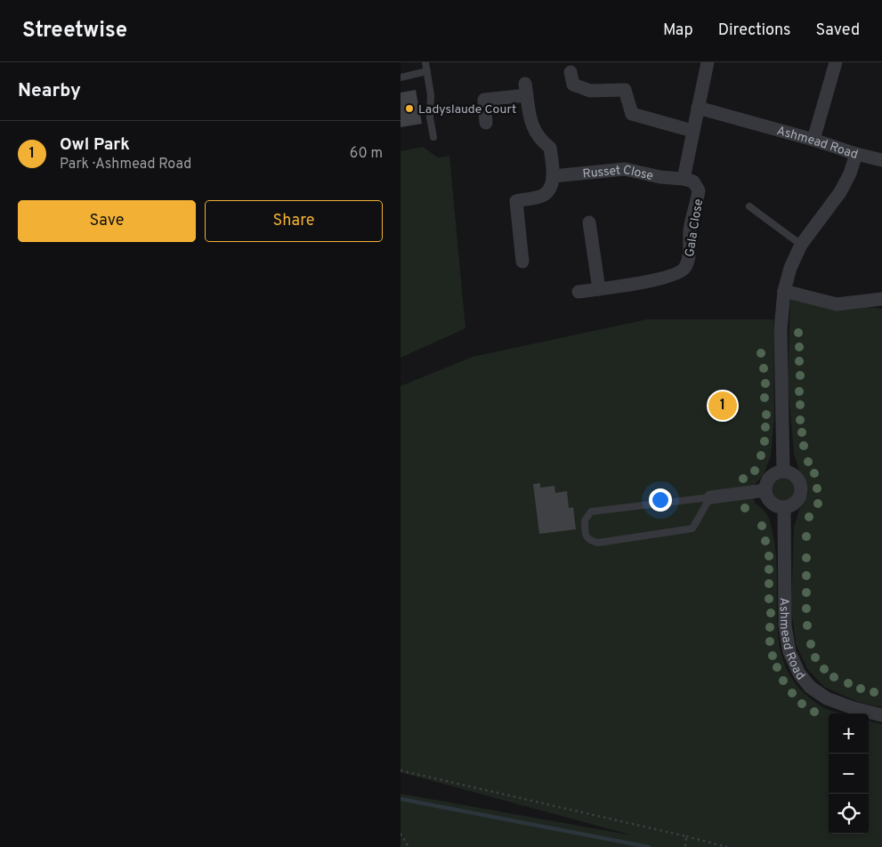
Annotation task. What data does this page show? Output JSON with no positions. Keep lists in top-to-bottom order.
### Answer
{
  "streets": {
    "street": ["Ashmead Road", "Russet Close", "Gala Close"]
  },
  "crossings": [
    ["Russet Close", "Gala Close"]
  ],
  "places": ["Ladyslaude Court"],
  "page": {
    "header": "Streetwise",
    "nav": ["Map", "Directions", "Saved"],
    "heading": "Nearby",
    "list": [
      {
        "mark": "1",
        "name": "Owl Park",
        "note": "Park · Ashmead Road",
        "value": "60 m"
      }
    ],
    "buttons": ["Save", "Share"],
    "pins": "1",
    "map_buttons": ["+", "−"]
  }
}
